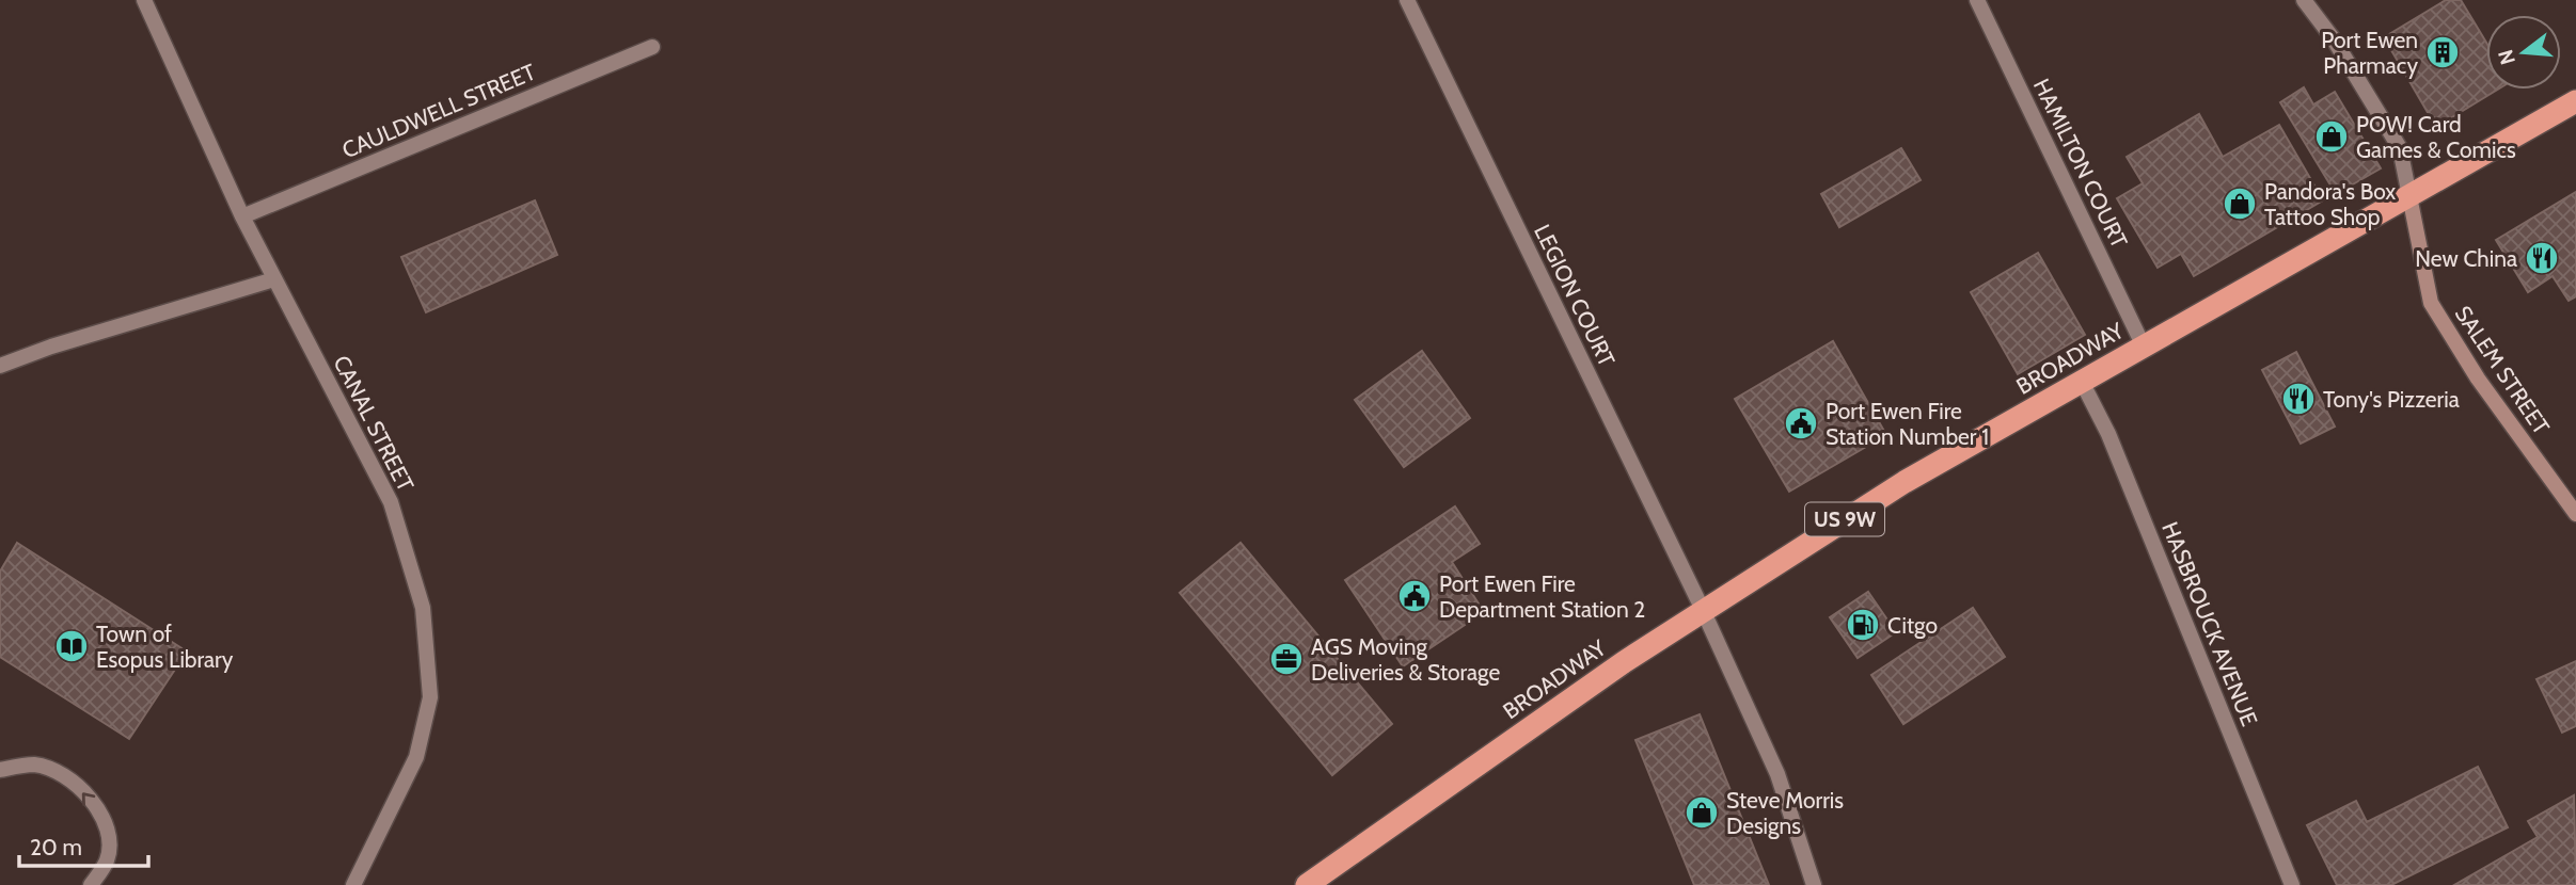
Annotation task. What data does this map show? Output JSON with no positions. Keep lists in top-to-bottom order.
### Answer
{
  "streets": {
    "highway": ["BROADWAY", "US 9W"],
    "street": [
      "CAULDWELL STREET",
      "HAMILTON COURT",
      "LEGION COURT",
      "SALEM STREET",
      "CANAL STREET",
      "HASBROUCK AVENUE"
    ]
  },
  "crossings": [
    ["CAULDWELL STREET", "CANAL STREET"],
    ["HAMILTON COURT", "BROADWAY"],
    ["LEGION COURT", "BROADWAY"],
    ["BROADWAY", "SALEM STREET"],
    ["BROADWAY", "HASBROUCK AVENUE"]
  ],
  "places": {
    "building": ["Port Ewen Pharmacy"],
    "shop": ["POW! Card Games & Comics", "Pandora's Box Tattoo Shop", "Steve Morris Designs"],
    "restaurant": ["New China", "Tony's Pizzeria"],
    "public building": ["Port Ewen Fire Station Number 1", "Port Ewen Fire Department Station 2"],
    "fuel station": ["Citgo"],
    "library": ["Town of Esopus Library"],
    "office": ["AGS Moving Deliveries & Storage"]
  },
  "scale_bar": "20 m",
  "north": "left"
}
